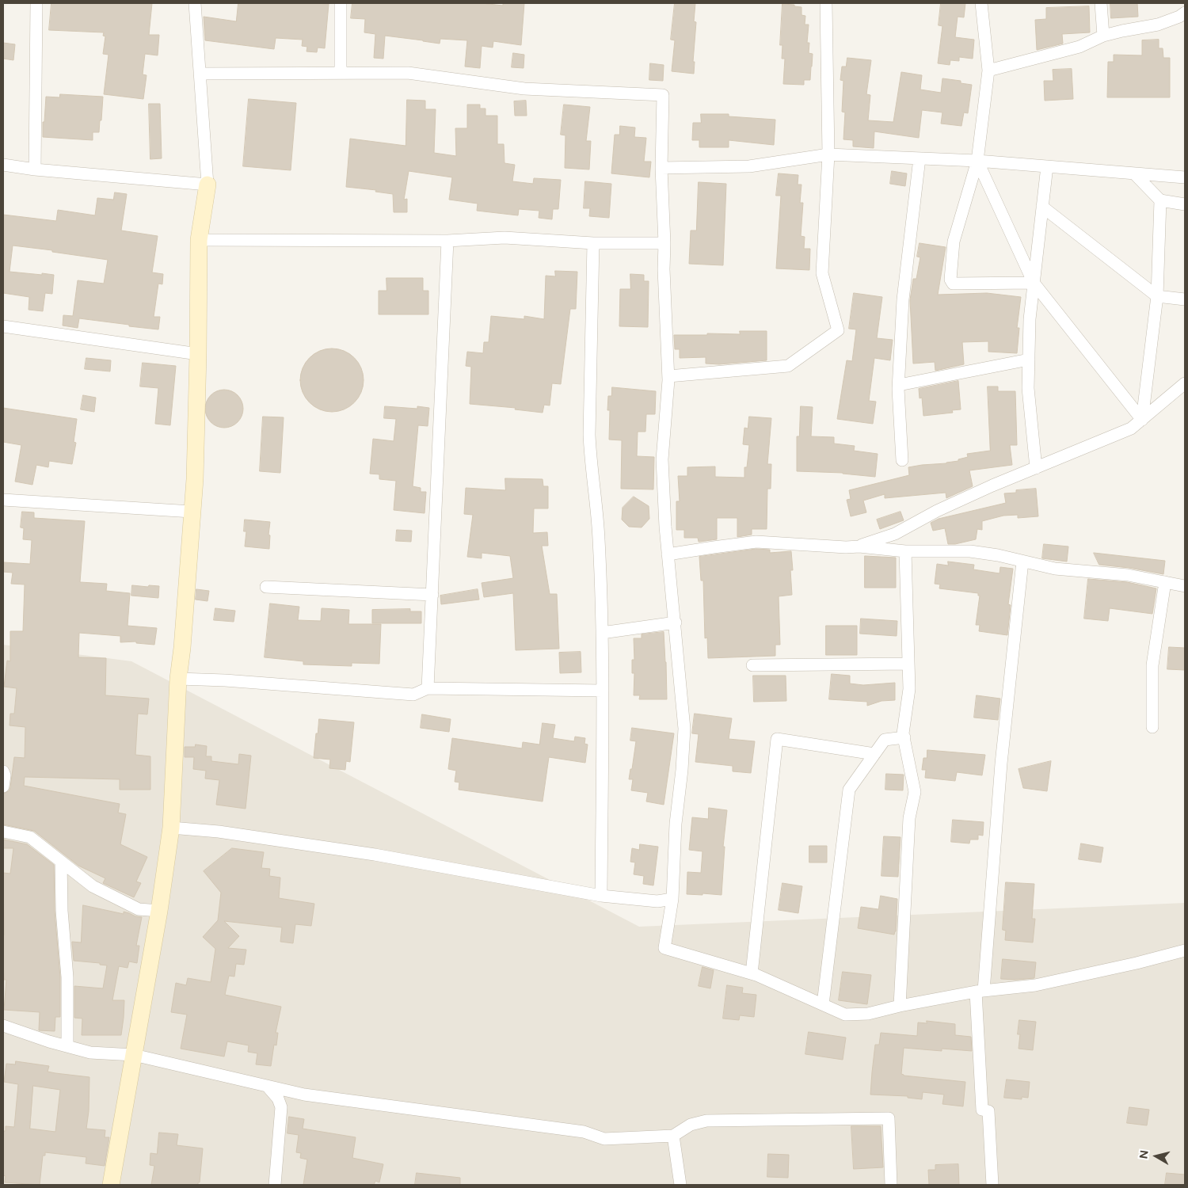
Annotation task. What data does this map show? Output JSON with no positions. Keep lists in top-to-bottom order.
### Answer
{
  "north": "left"
}
